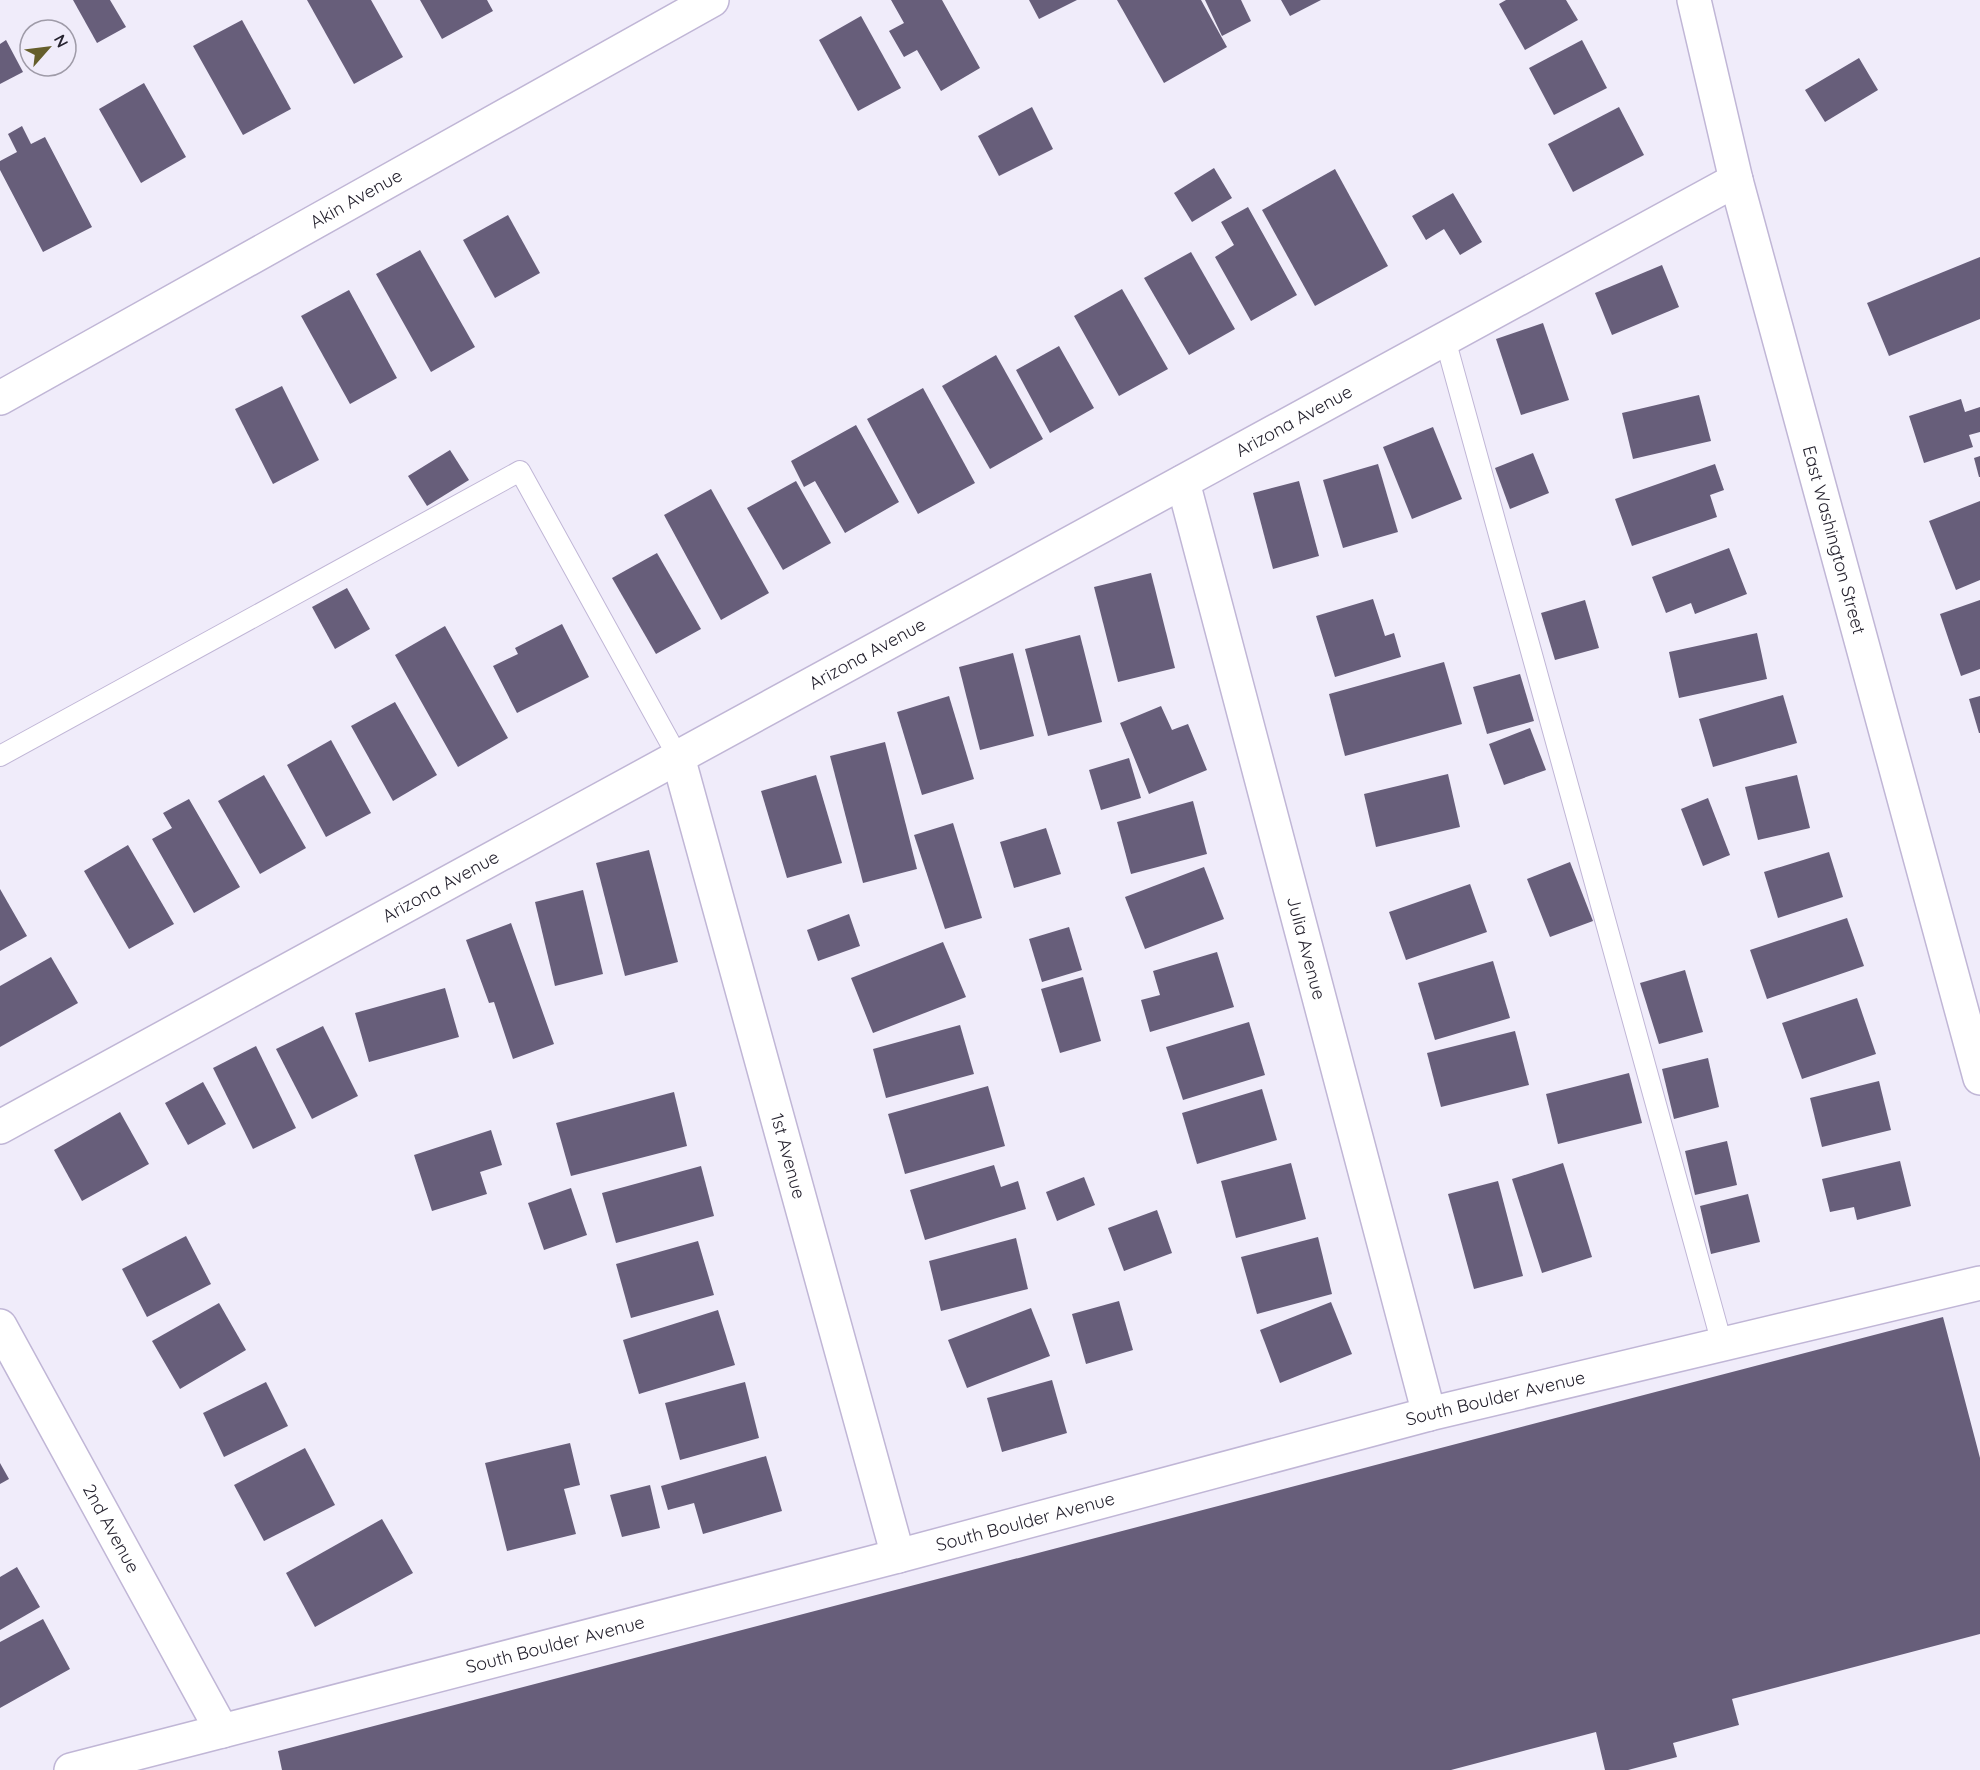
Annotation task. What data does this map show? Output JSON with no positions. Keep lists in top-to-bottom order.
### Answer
{
  "streets": {
    "street": [
      "Akin Avenue",
      "Arizona Avenue",
      "East Washington Street",
      "Julia Avenue",
      "1st Avenue",
      "South Boulder Avenue",
      "2nd Avenue"
    ]
  },
  "crossings": [
    ["Arizona Avenue", "East Washington Street"],
    ["Arizona Avenue", "Julia Avenue"],
    ["Arizona Avenue", "1st Avenue"],
    ["Julia Avenue", "South Boulder Avenue"],
    ["1st Avenue", "South Boulder Avenue"],
    ["South Boulder Avenue", "2nd Avenue"]
  ],
  "north": "top right"
}
